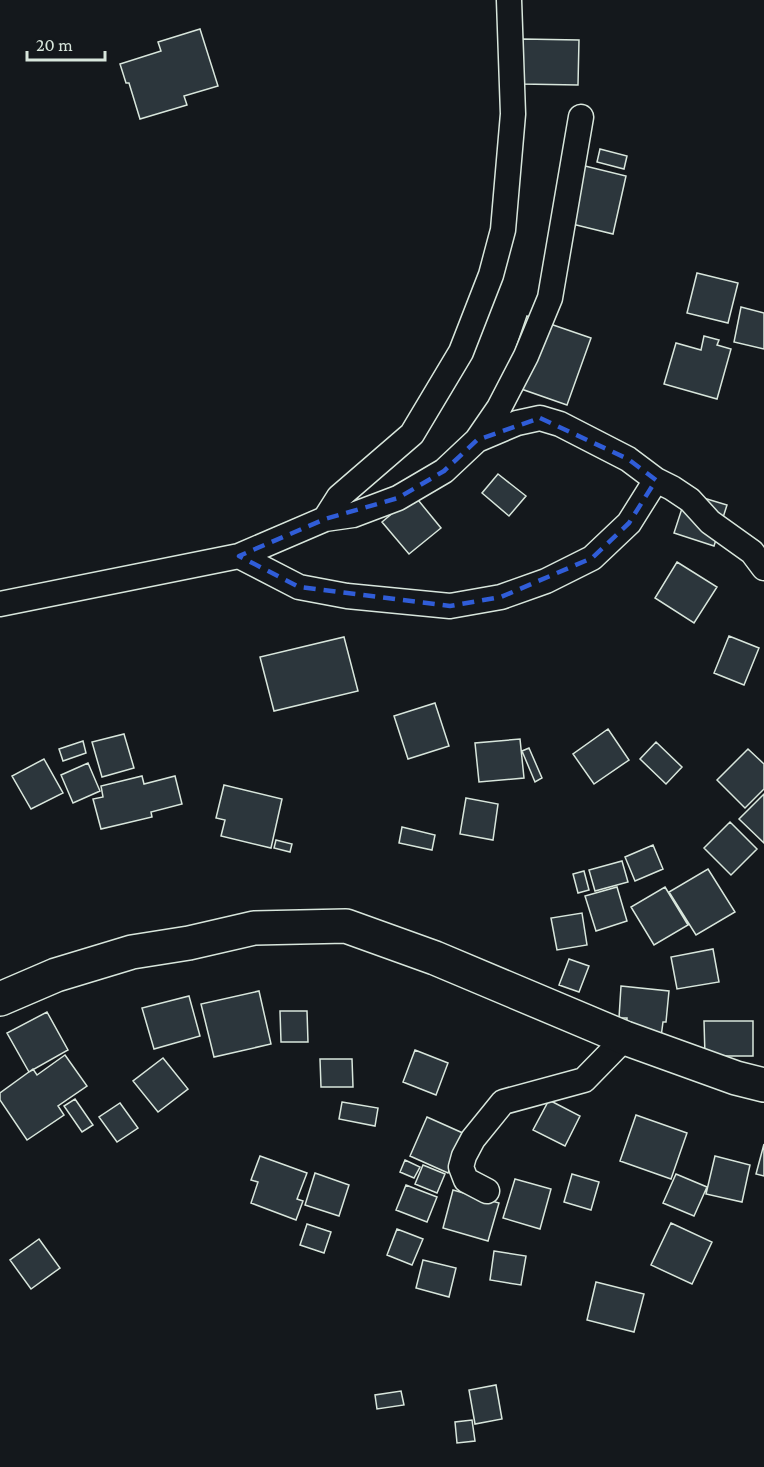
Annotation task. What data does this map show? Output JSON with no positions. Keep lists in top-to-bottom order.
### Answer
{
  "scale_bar": "20 m"
}
